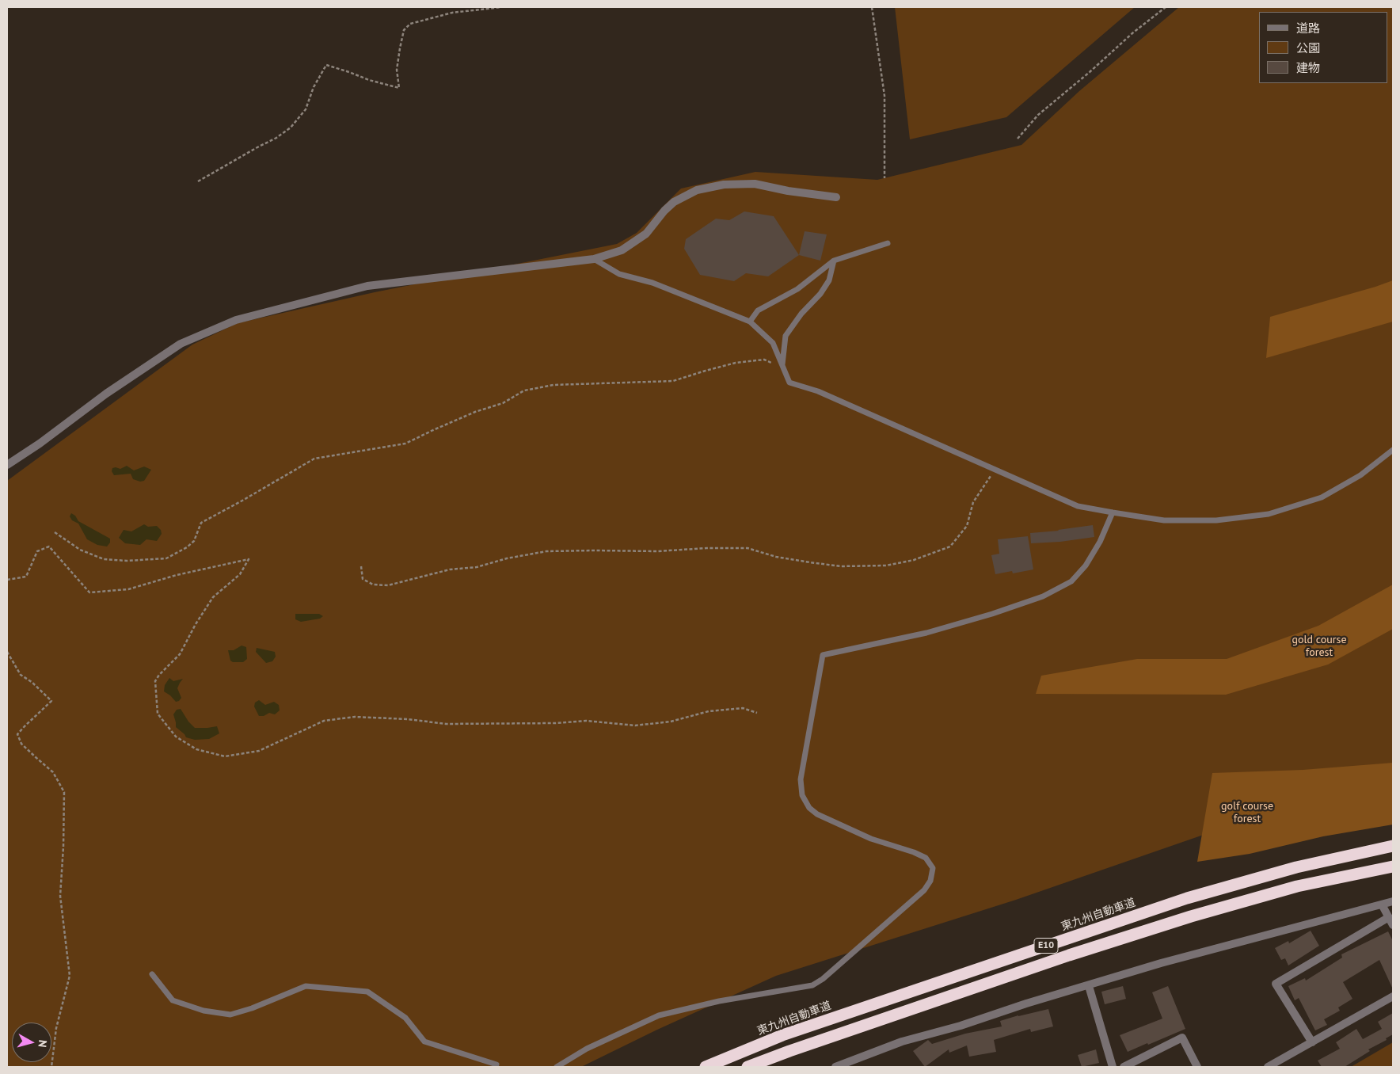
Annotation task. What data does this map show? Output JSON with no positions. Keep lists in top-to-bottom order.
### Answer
{
  "streets": {
    "highway": ["東九州自動車道", "E10"]
  },
  "parks": ["gold course forest", "golf course forest"],
  "legend": ["道路", "公園", "建物"],
  "north": "right"
}
